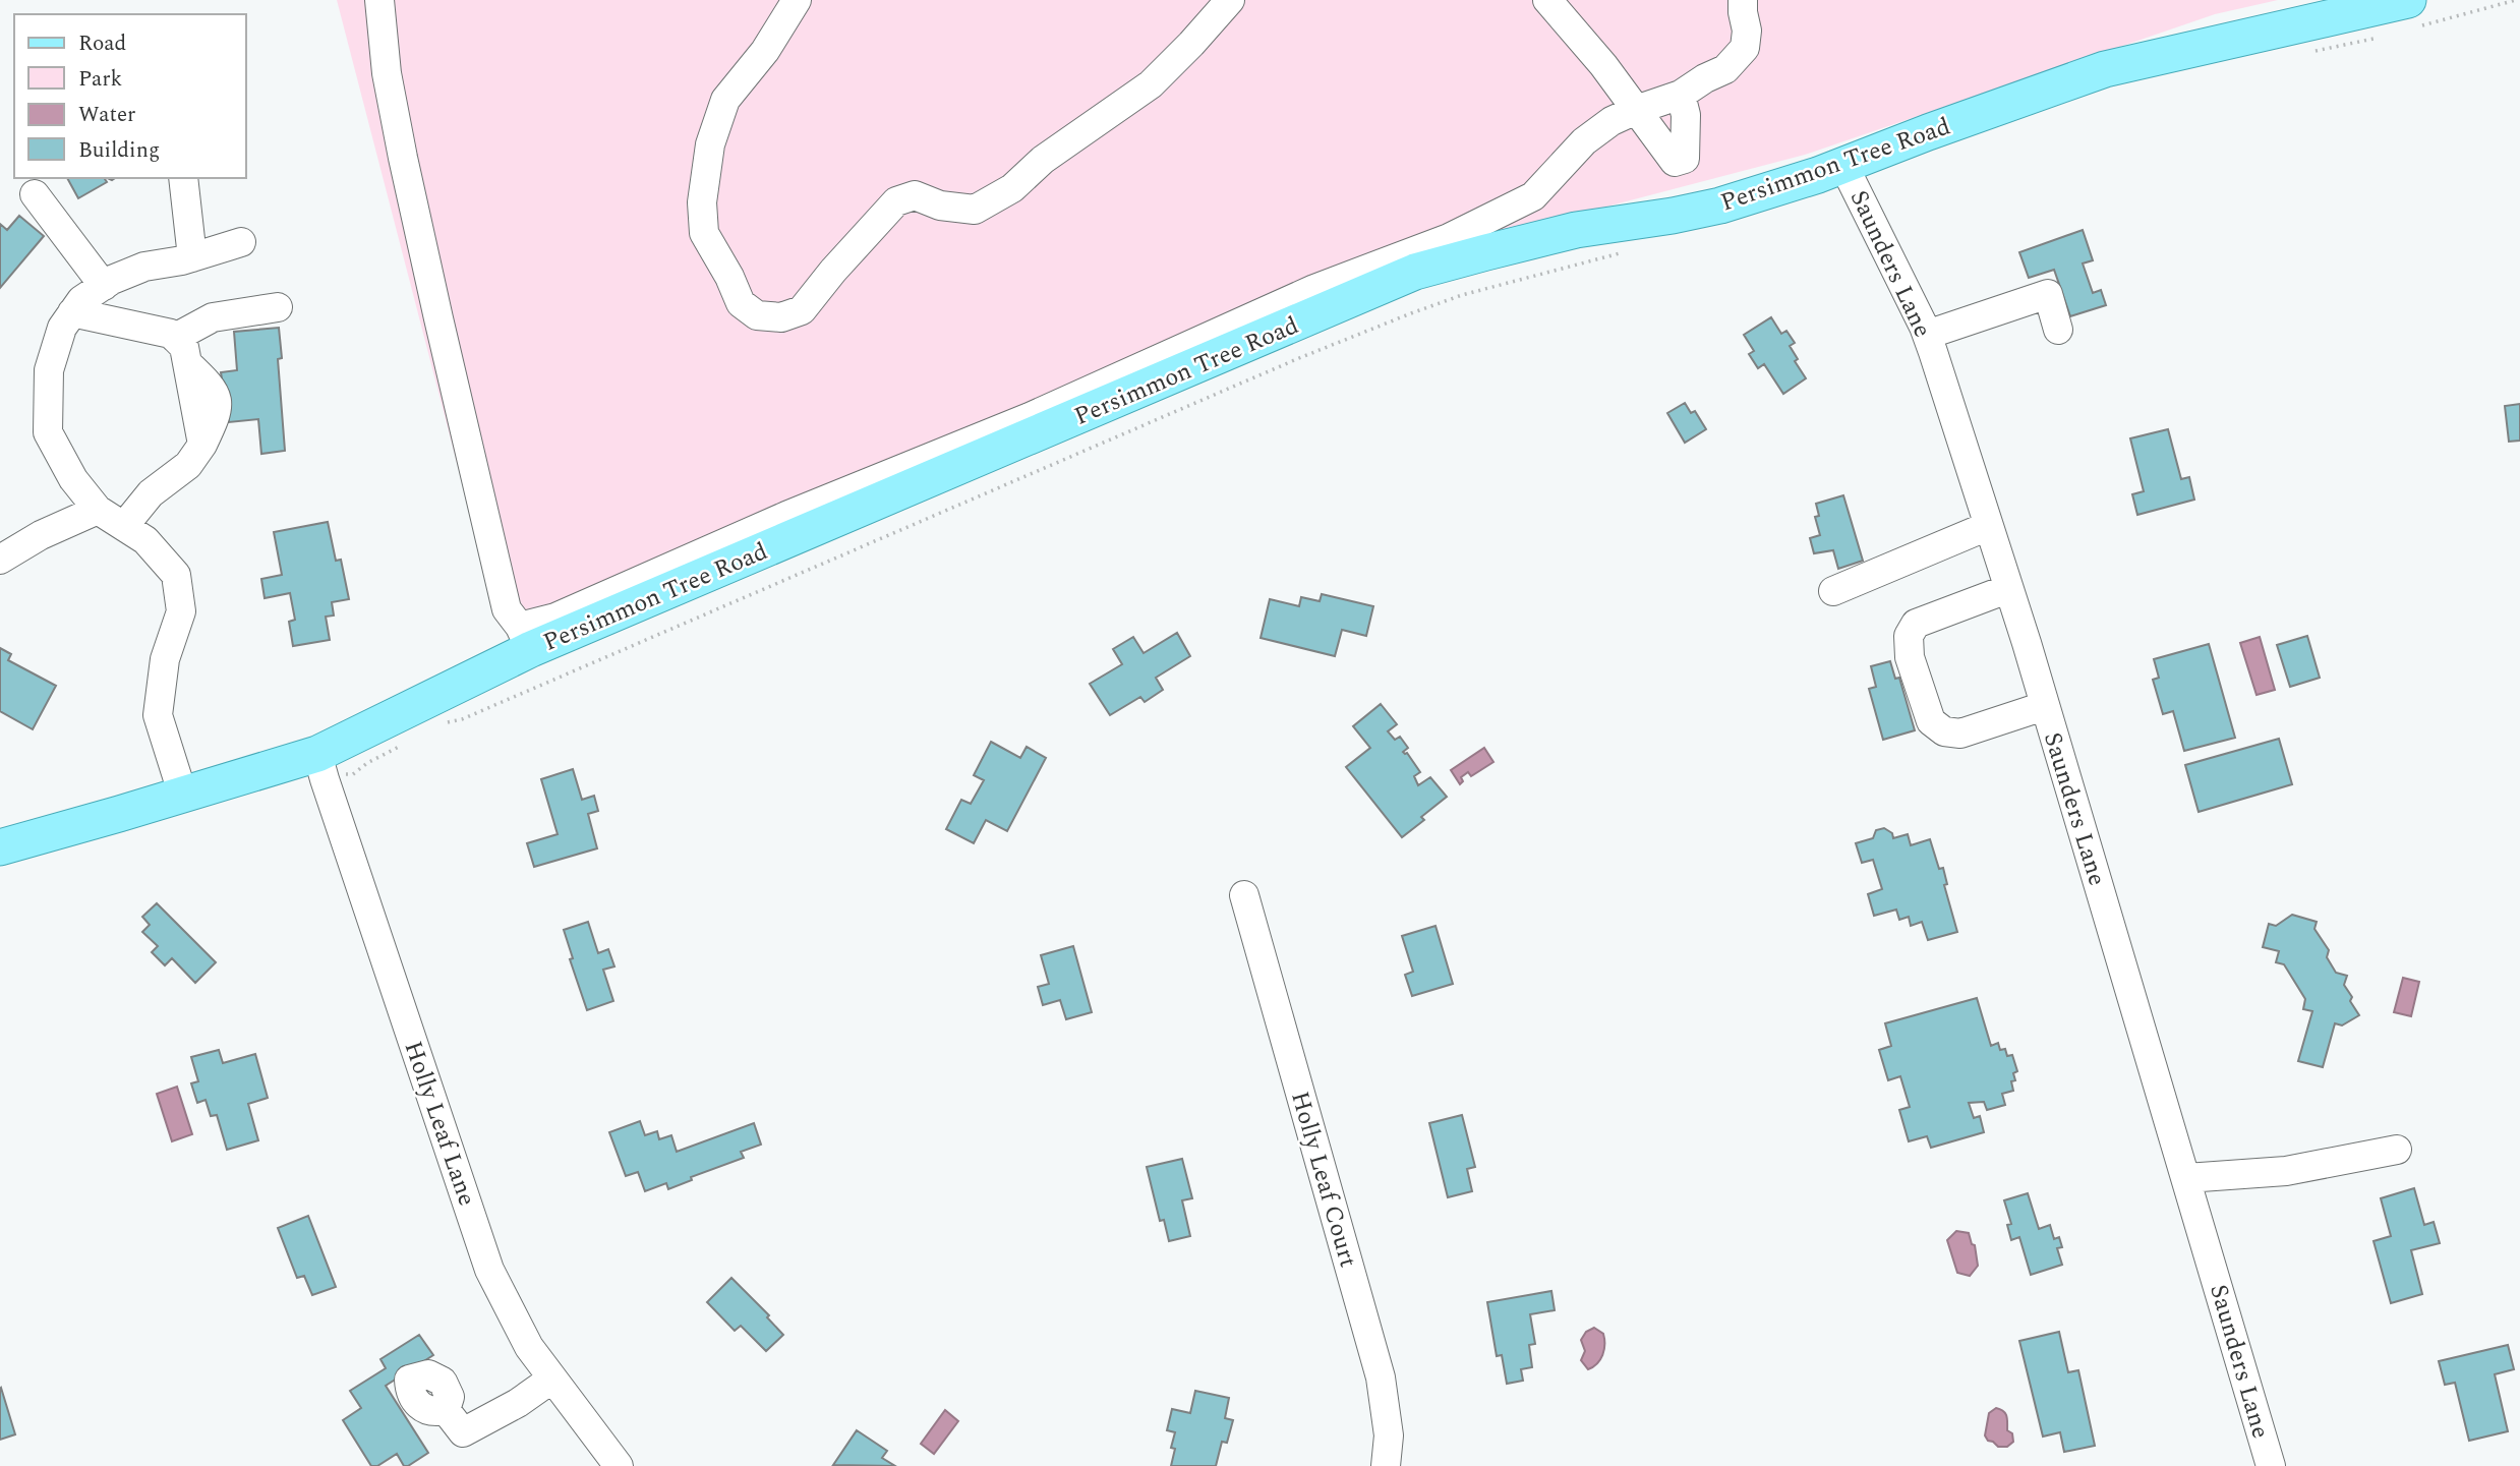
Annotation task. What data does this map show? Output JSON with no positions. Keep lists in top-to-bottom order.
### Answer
{
  "streets": {
    "main road": ["Persimmon Tree Road"],
    "street": ["Saunders Lane", "Holly Leaf Lane", "Holly Leaf Court"]
  },
  "crossings": [
    ["Persimmon Tree Road", "Saunders Lane"],
    ["Persimmon Tree Road", "Holly Leaf Lane"]
  ],
  "legend": [
    "Road",
    "Park",
    "Water",
    "Building"
  ]
}
